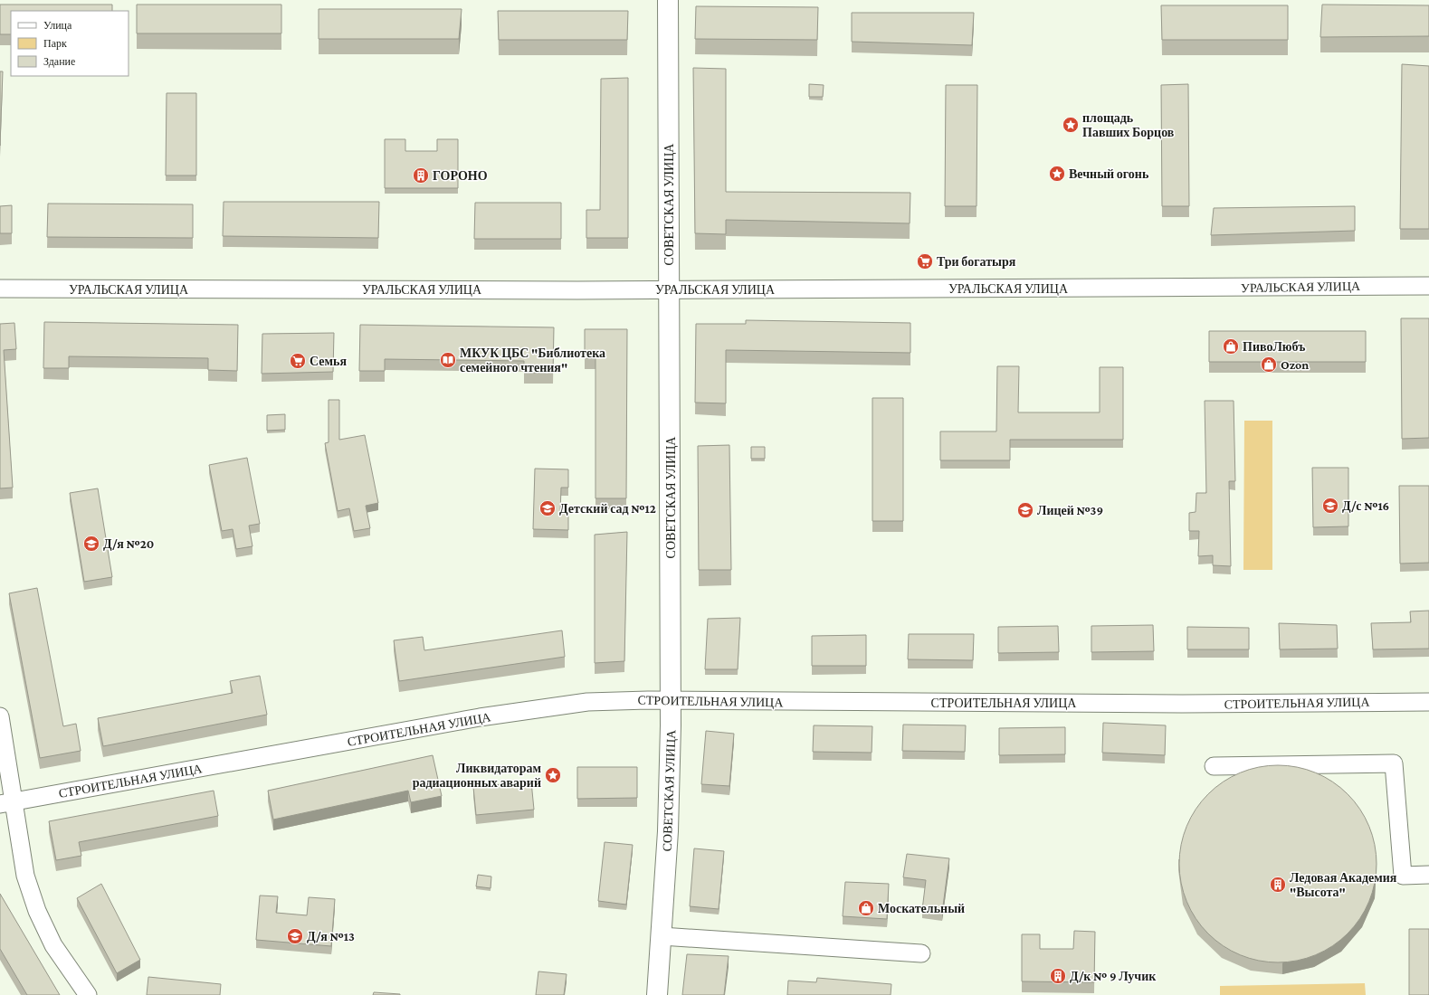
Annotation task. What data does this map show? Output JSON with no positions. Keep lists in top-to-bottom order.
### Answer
{
  "streets": {
    "street": ["СОВЕТСКАЯ УЛИЦА", "УРАЛЬСКАЯ УЛИЦА", "СТРОИТЕЛЬНАЯ УЛИЦА"]
  },
  "crossings": [
    ["СОВЕТСКАЯ УЛИЦА", "УРАЛЬСКАЯ УЛИЦА"],
    ["СОВЕТСКАЯ УЛИЦА", "СТРОИТЕЛЬНАЯ УЛИЦА"]
  ],
  "places": {
    "place": ["площадь Павших Борцов", "Вечный огонь", "Ликвидаторам радиационных аварий"],
    "building": ["ГОРОНО", "Ледовая Академия \"Высота\"", "Д/к № 9 Лучик"],
    "supermarket": ["Три богатыря", "Семья"],
    "shop": ["ПивоЛюбъ", "Ozon", "Москательный"],
    "library": ["МКУК ЦБС \"Библиотека семейного чтения\""],
    "school or university": [
      "Д/с №16",
      "Детский сад №12",
      "Лицей №39",
      "Д/я №20",
      "Д/я №13"
    ]
  },
  "legend": ["Улица", "Парк", "Здание"]
}
